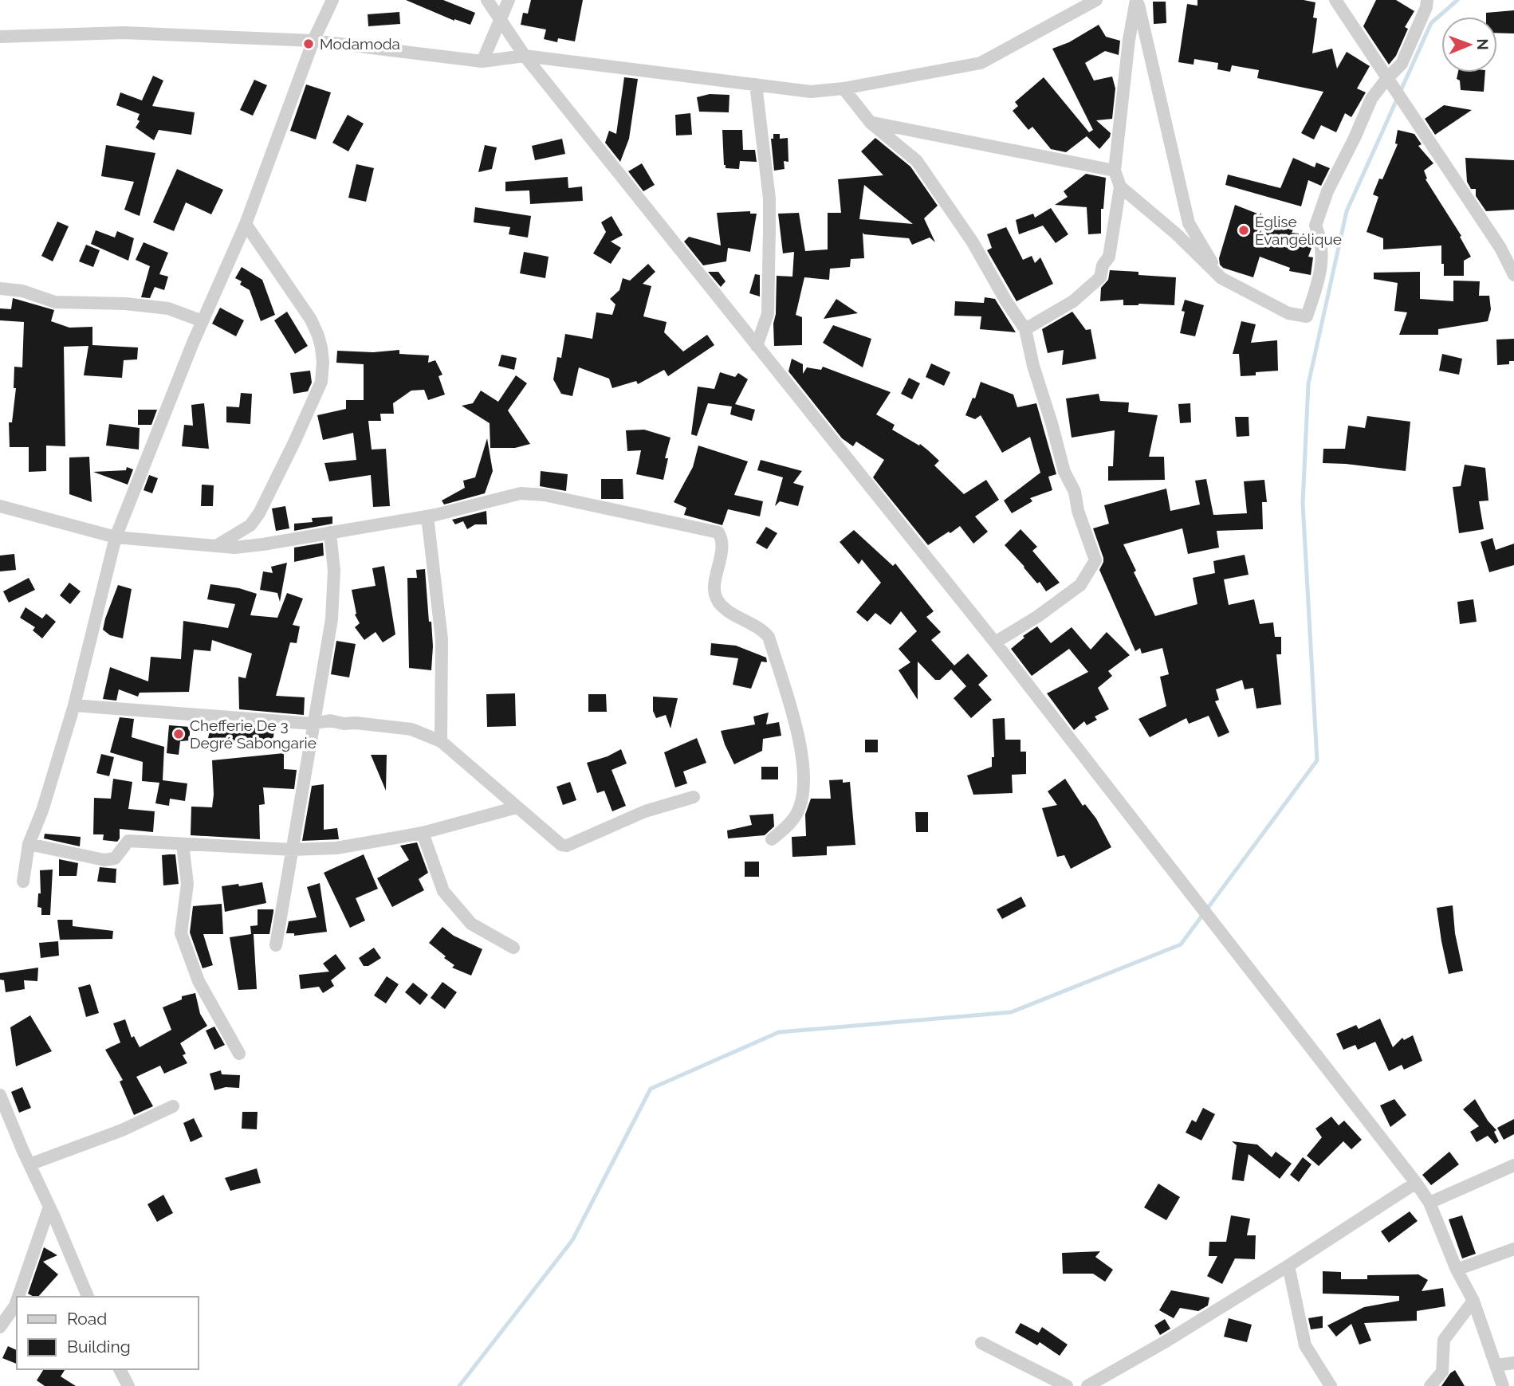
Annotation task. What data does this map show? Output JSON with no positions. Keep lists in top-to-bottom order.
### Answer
{
  "places": ["Modamoda", "Église Évangélique", "Chefferie De 3 Degré Sabongarie"],
  "legend": ["Road", "Building"],
  "north": "right"
}
